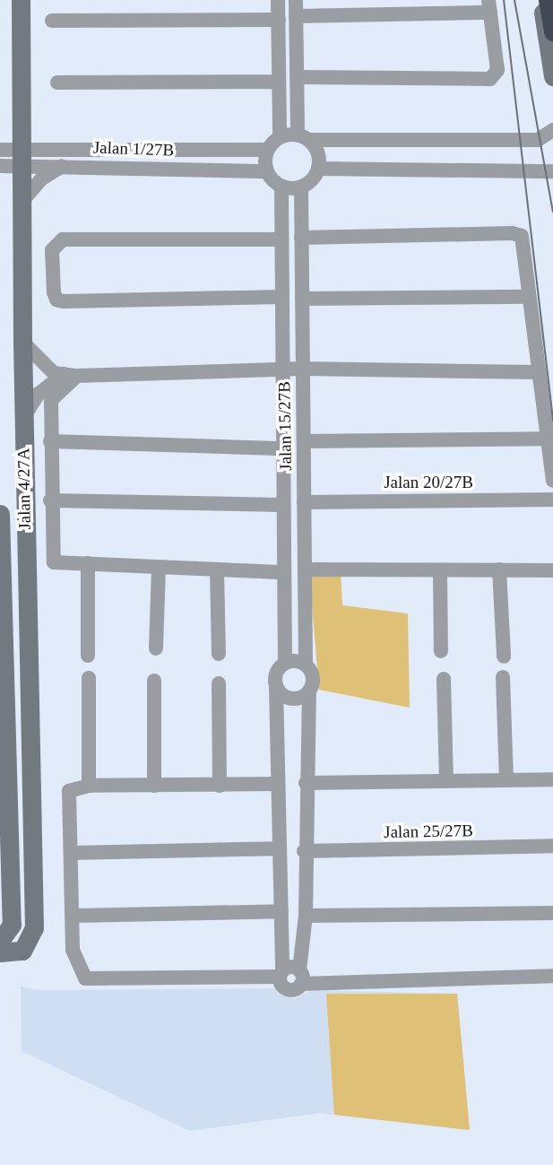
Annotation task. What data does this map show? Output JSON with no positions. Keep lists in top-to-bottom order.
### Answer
{
  "streets": {
    "street": [
      "Jalan 1/27B",
      "Jalan 15/27B",
      "Jalan 20/27B",
      "Jalan 4/27A",
      "Jalan 25/27B"
    ]
  },
  "crossings": [
    ["Jalan 1/27B", "Jalan 15/27B"],
    ["Jalan 1/27B", "Jalan 4/27A"],
    ["Jalan 15/27B", "Jalan 20/27B"]
  ]
}
